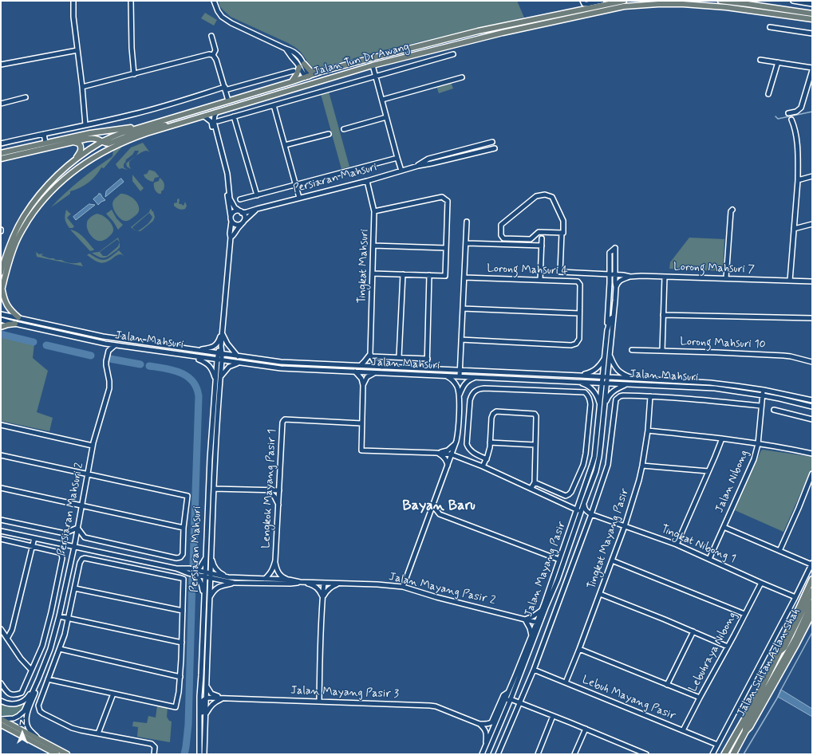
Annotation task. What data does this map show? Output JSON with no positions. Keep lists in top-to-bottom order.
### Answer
{
  "streets": {
    "highway": ["Jalan Sultan Azlan Shah"],
    "main road": ["Jalan Tun Dr Awang"],
    "street": [
      "Persiaran Mahsuri",
      "Tingkat Mahsuri",
      "Lorong Mahsuri 7",
      "Lorong Mahsuri 4",
      "Jalan Mahsuri",
      "Lorong Mahsuri 10",
      "Jalan Nibong",
      "Lengkok Mayang Pasir 1",
      "Persiaran Mahsuri 2",
      "Tingkat Mayang Pasir",
      "Tingkat Nibong 1",
      "Jalan Mayang Pasir",
      "Jalan Mayang Pasir 2",
      "Lebuhraya Nibong",
      "Jalan Mayang Pasir 3",
      "Lebuh Mayang Pasir"
    ]
  },
  "crossings": [
    ["Persiaran Mahsuri", "Tingkat Mahsuri"],
    ["Persiaran Mahsuri", "Jalan Mahsuri"],
    ["Persiaran Mahsuri", "Lengkok Mayang Pasir 1"],
    ["Persiaran Mahsuri", "Jalan Mayang Pasir 2"],
    ["Persiaran Mahsuri", "Jalan Mayang Pasir 3"],
    ["Jalan Mahsuri", "Jalan Nibong"],
    ["Jalan Mahsuri", "Lengkok Mayang Pasir 1"],
    ["Jalan Mahsuri", "Persiaran Mahsuri 2"],
    ["Jalan Mahsuri", "Jalan Mayang Pasir"],
    ["Jalan Nibong", "Tingkat Nibong 1"],
    ["Lengkok Mayang Pasir 1", "Jalan Mayang Pasir 2"],
    ["Tingkat Mayang Pasir", "Tingkat Nibong 1"],
    ["Tingkat Mayang Pasir", "Jalan Mayang Pasir"],
    ["Tingkat Mayang Pasir", "Lebuh Mayang Pasir"],
    ["Tingkat Nibong 1", "Jalan Mayang Pasir"],
    ["Tingkat Nibong 1", "Lebuhraya Nibong"],
    ["Jalan Mayang Pasir", "Jalan Mayang Pasir 2"],
    ["Jalan Mayang Pasir", "Lebuh Mayang Pasir"],
    ["Lebuhraya Nibong", "Lebuh Mayang Pasir"]
  ],
  "districts": ["Bayan Baru"],
  "north": "top"
}
